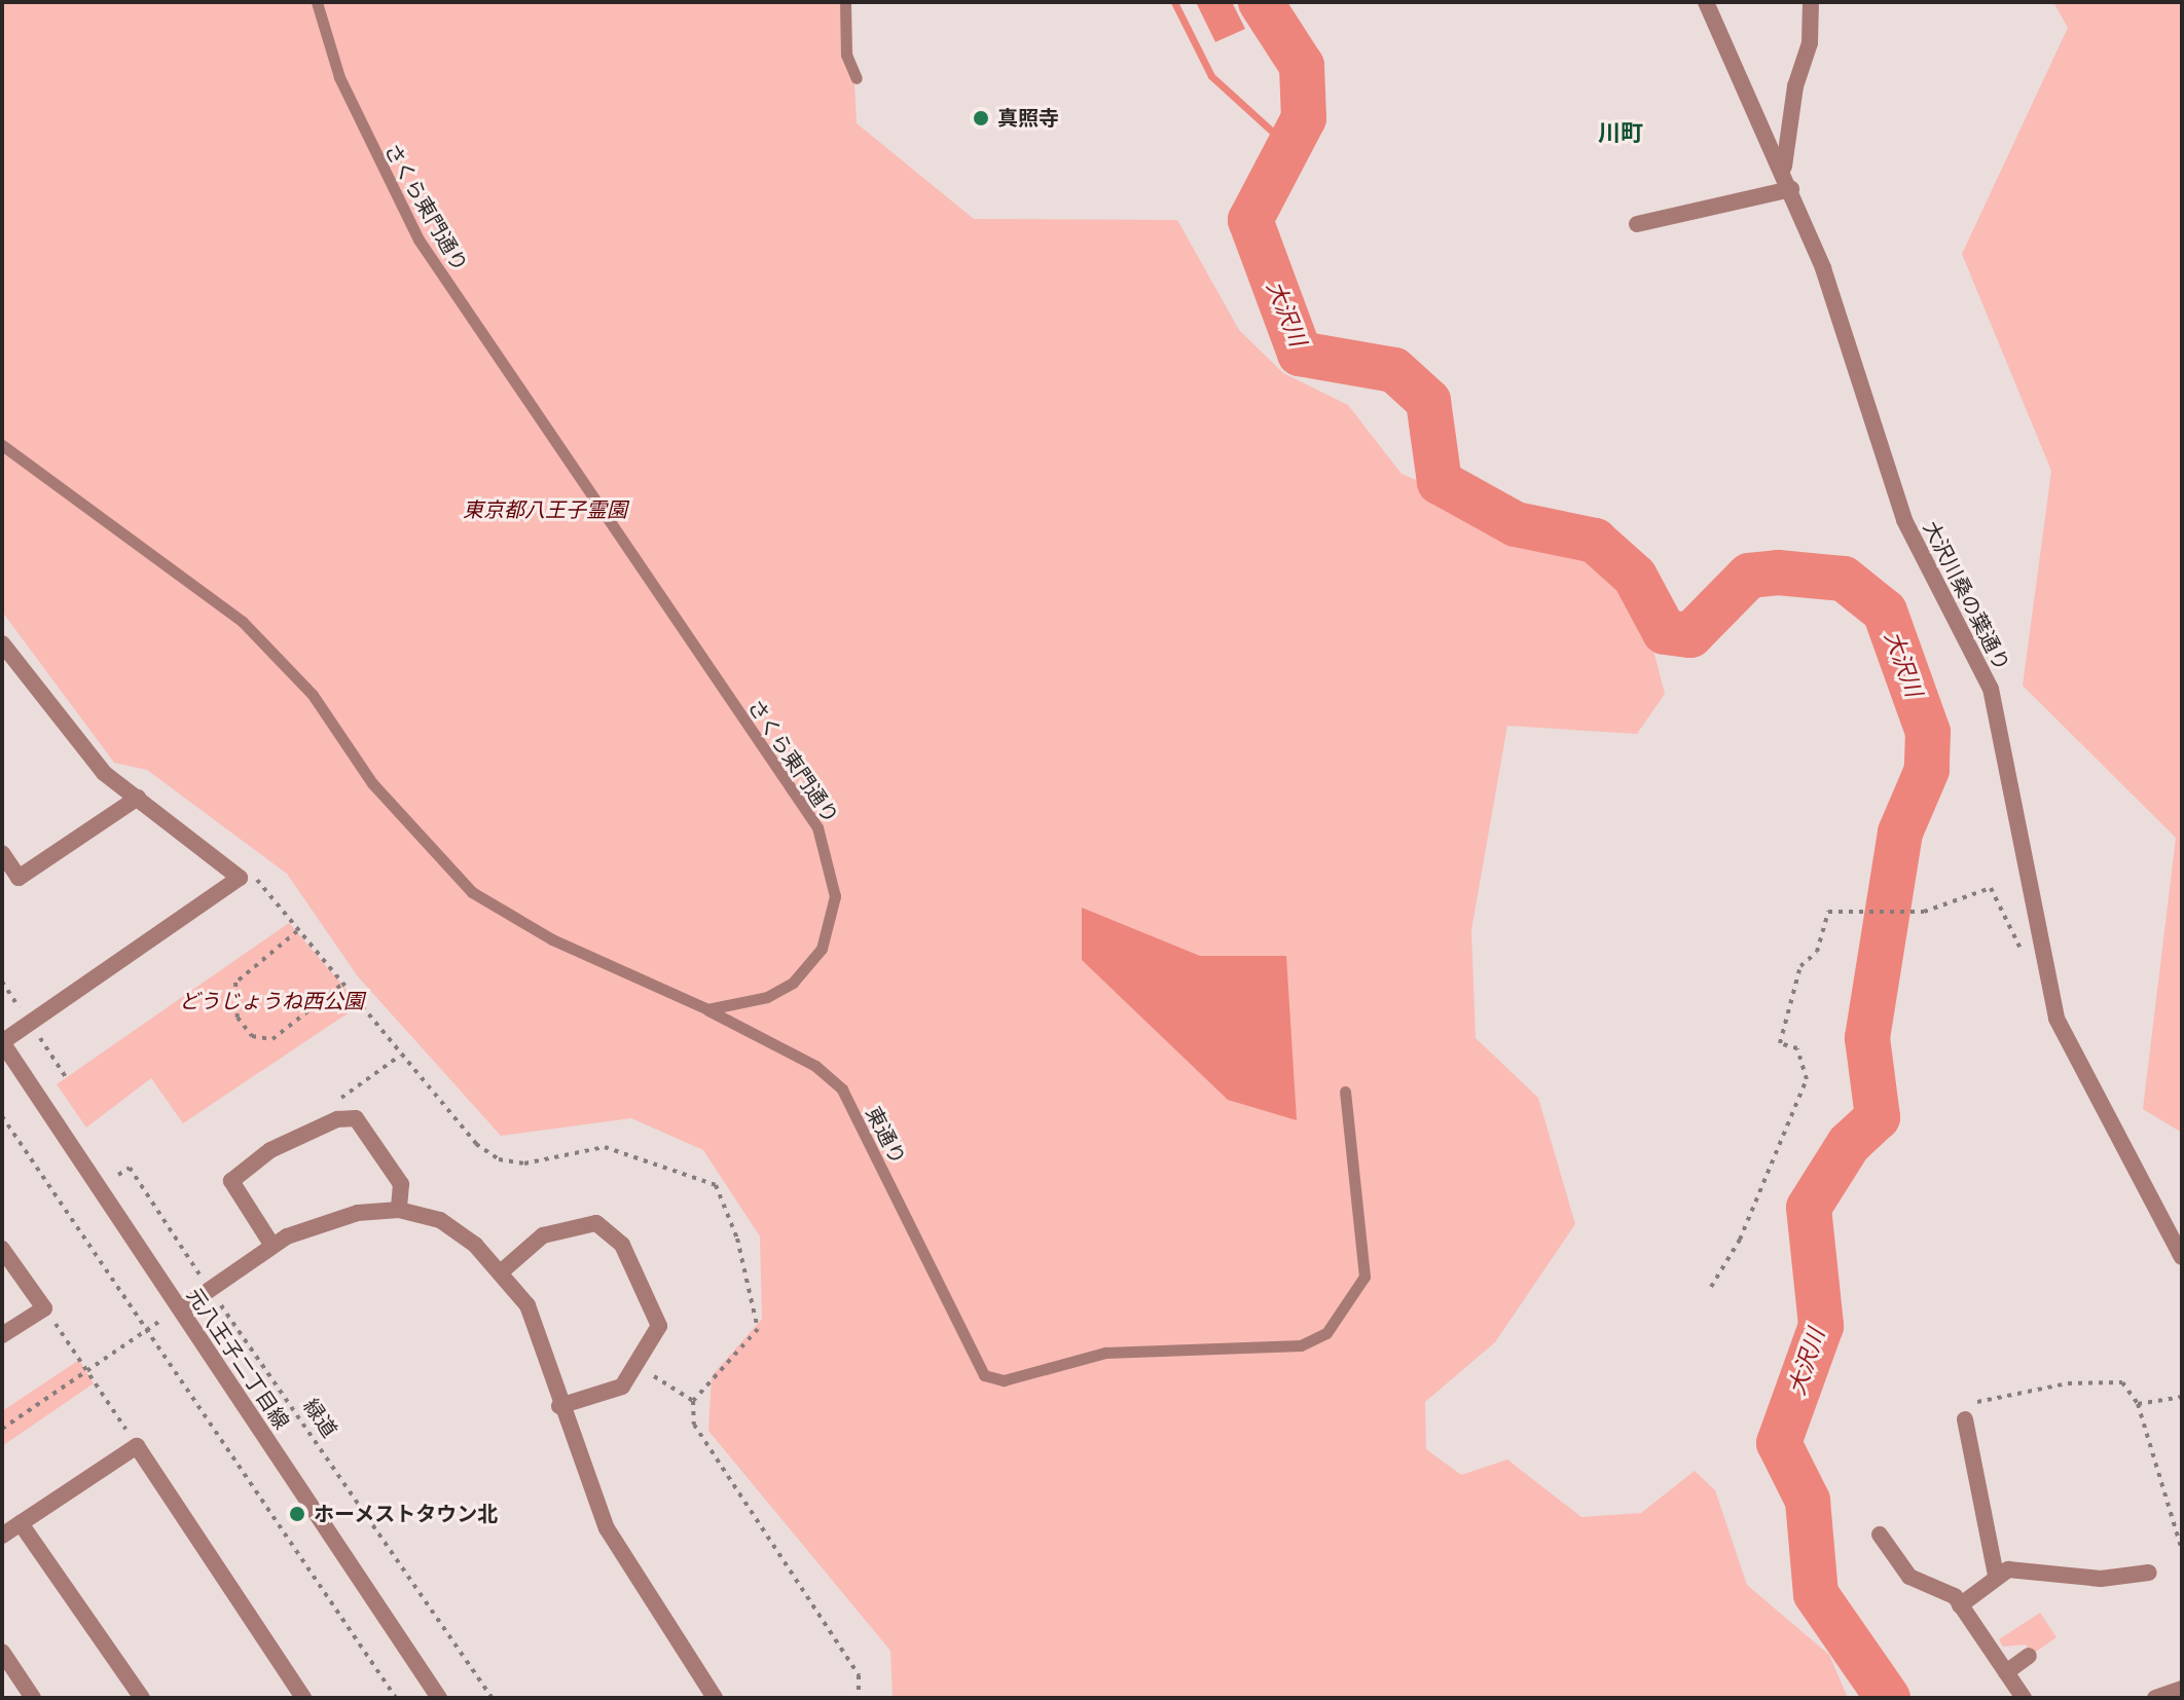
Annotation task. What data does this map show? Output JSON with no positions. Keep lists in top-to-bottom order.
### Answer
{
  "streets": {
    "street": ["大沢川桑の葉通り", "元八王子二丁目線"],
    "lane": ["さくら東門通り", "東通り"],
    "path": ["緑道"]
  },
  "crossings": [
    ["さくら東門通り", "東通り"]
  ],
  "districts": ["川町"],
  "water": ["大沢川"],
  "parks": ["東京都八王子霊園", "どうじょうね西公園"],
  "places": ["真照寺", "ホーメストタウン北"]
}
